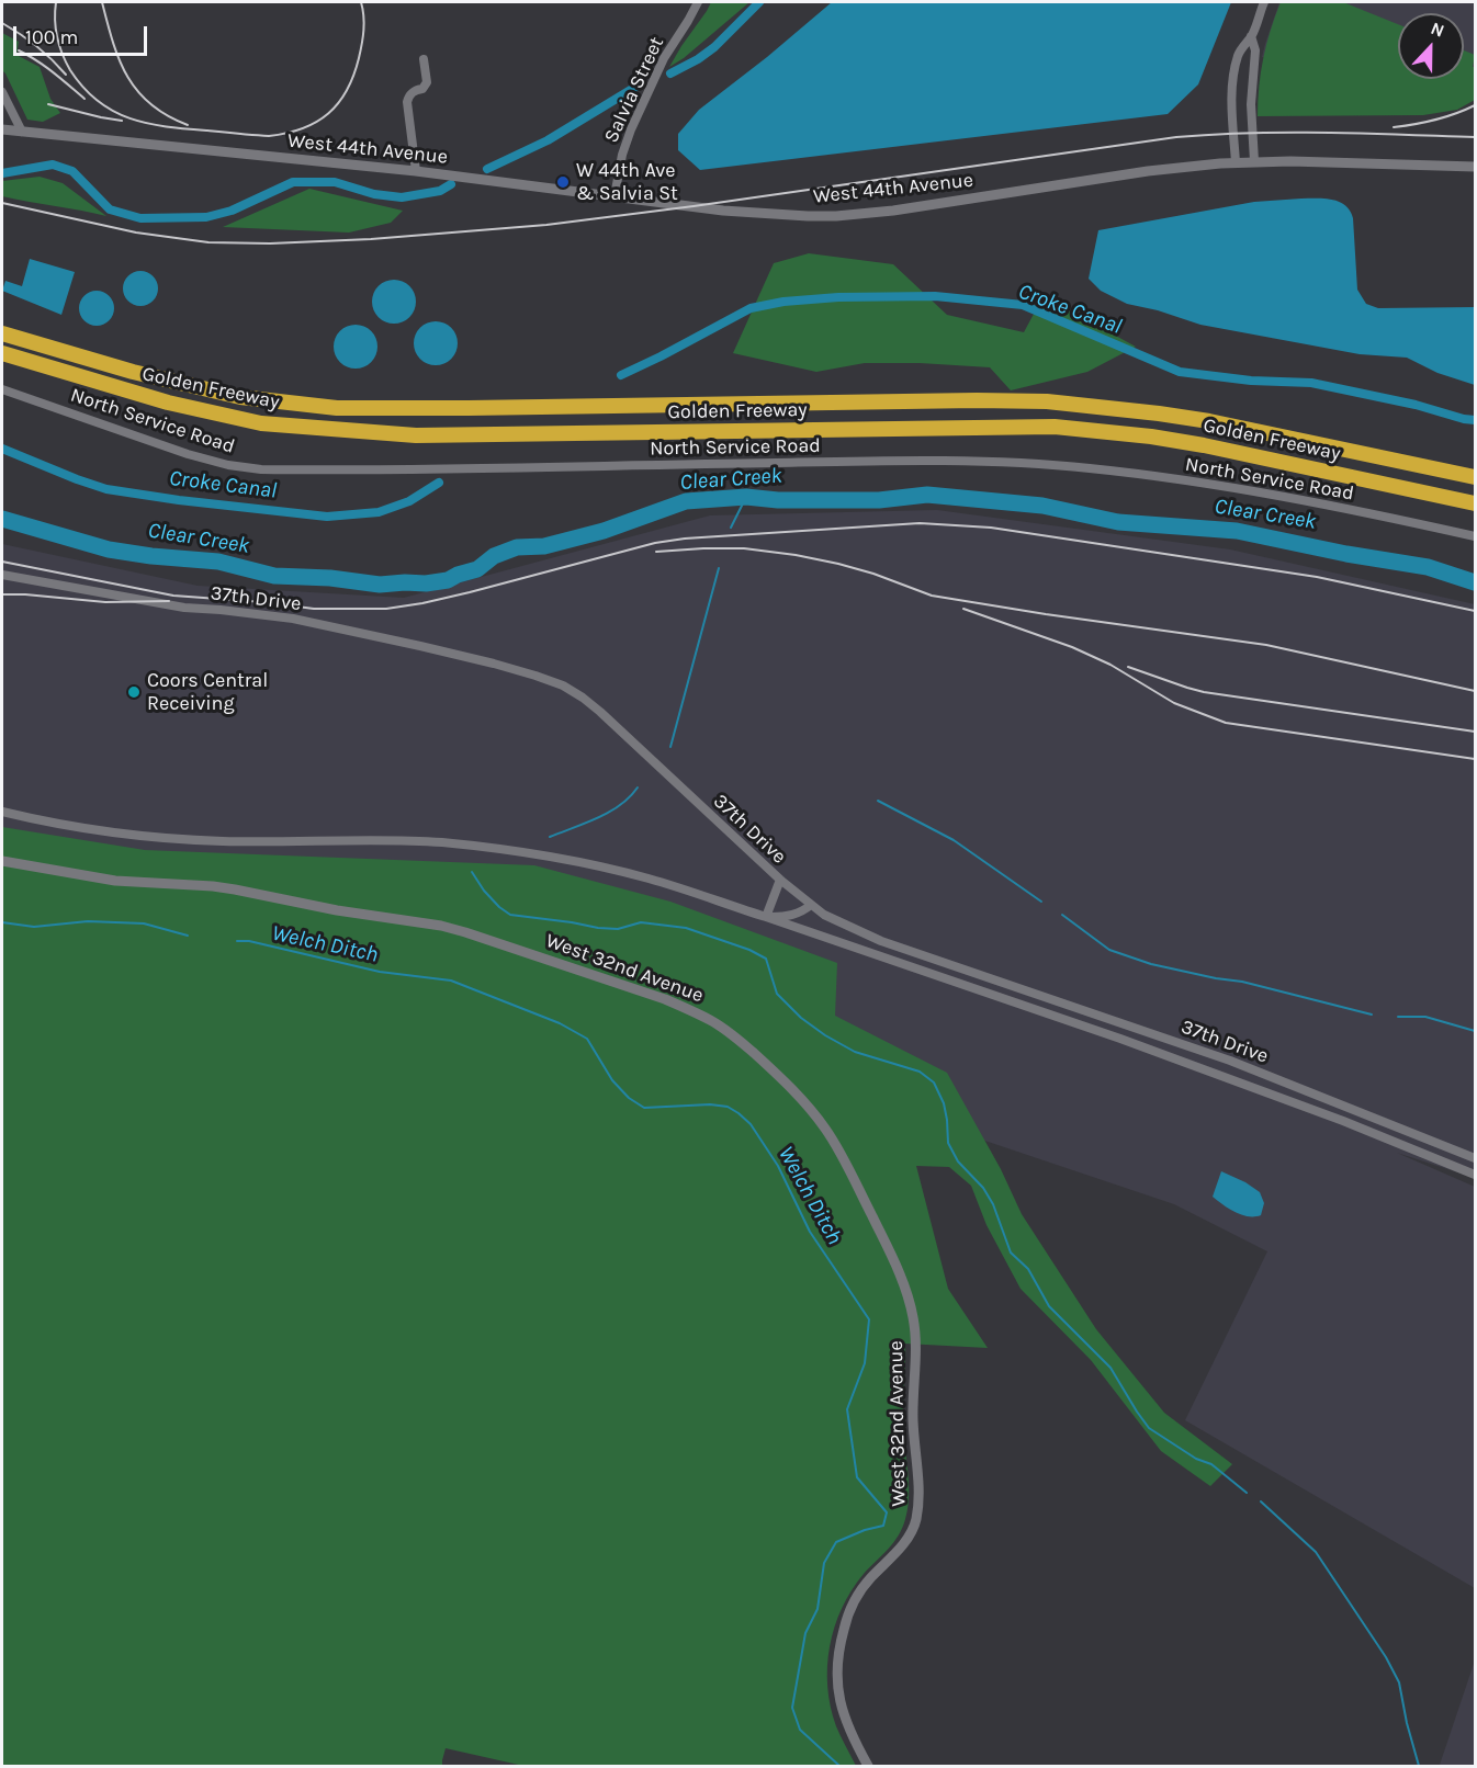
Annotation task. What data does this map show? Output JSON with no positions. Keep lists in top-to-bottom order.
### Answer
{
  "streets": {
    "highway": ["Golden Freeway"],
    "street": [
      "Salvia Street",
      "West 44th Avenue",
      "North Service Road",
      "37th Drive",
      "West 32nd Avenue"
    ]
  },
  "crossings": [
    ["Salvia Street", "West 44th Avenue"]
  ],
  "water": ["Croke Canal", "Clear Creek", "Welch Ditch"],
  "places": ["W 44th Ave & Salvia St", "Coors Central Receiving"],
  "scale_bar": "100 m",
  "north": "top"
}
